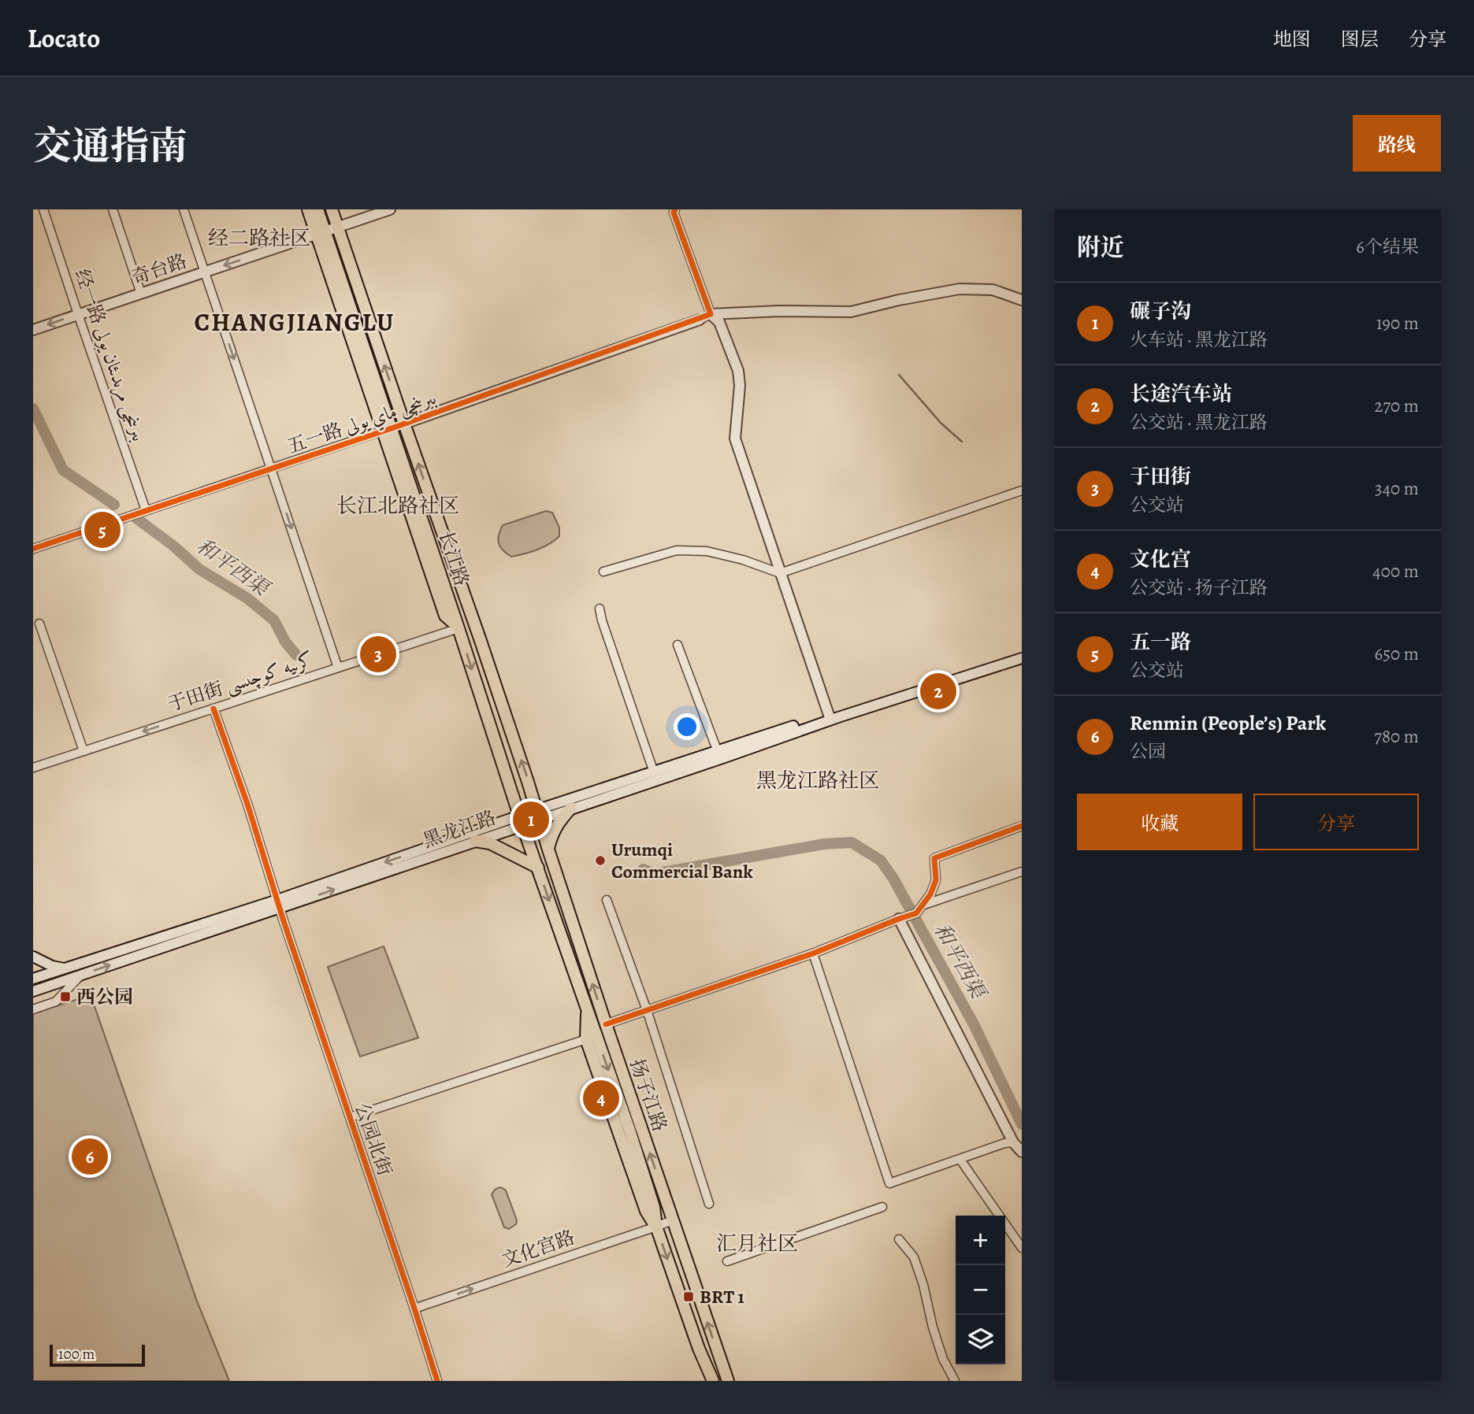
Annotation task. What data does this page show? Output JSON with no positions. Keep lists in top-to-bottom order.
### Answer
{
  "streets": {
    "main road": [
      "奇台路",
      "五一路 بىرىنچى ماي يولى",
      "长江路",
      "黑龙江路",
      "扬子江路"
    ],
    "street": [
      "经一路 بىرىنجى مرىدىئان يولى",
      "于田街 كرىيە كوچىسى",
      "公园北街",
      "文化宫路"
    ]
  },
  "crossings": [
    ["奇台路", "经一路 بىرىنجى مرىدىئان يولى"],
    ["奇台路", "长江路"],
    ["经一路 بىرىنجى مرىدىئان يولى", "五一路 بىرىنچى ماي يولى"],
    ["五一路 بىرىنچى ماي يولى", "长江路"],
    ["长江路", "于田街 كرىيە كوچىسى"],
    ["长江路", "黑龙江路"],
    ["长江路", "扬子江路"],
    ["于田街 كرىيە كوچىسى", "公园北街"],
    ["黑龙江路", "扬子江路"],
    ["黑龙江路", "公园北街"],
    ["扬子江路", "文化宫路"],
    ["公园北街", "文化宫路"]
  ],
  "one_way": ["奇台路", "文化宫路"],
  "districts": [
    "经二路社区",
    "CHANGJIANGLU",
    "长江北路社区",
    "黑龙江路社区",
    "汇月社区"
  ],
  "water": ["和平西渠"],
  "places": {
    "other": ["Urumqi Commercial Bank"],
    "transit": ["西公园", "BRT 1"]
  },
  "scale_bar": "100 m",
  "page": {
    "header": "Locato",
    "nav": ["地图", "图层", "分享"],
    "title": "交通指南",
    "buttons": [
      "路线",
      ["收藏", "分享"]
    ],
    "heading": ["附近", "6个结果"],
    "list": [
      {
        "mark": "1",
        "name": "碾子沟",
        "note": "火车站 · 黑龙江路",
        "value": "190 m"
      },
      {
        "mark": "2",
        "name": "长途汽车站",
        "note": "公交站 · 黑龙江路",
        "value": "270 m"
      },
      {
        "mark": "3",
        "name": "于田街",
        "note": "公交站",
        "value": "340 m"
      },
      {
        "mark": "4",
        "name": "文化宫",
        "note": "公交站 · 扬子江路",
        "value": "400 m"
      },
      {
        "mark": "5",
        "name": "五一路",
        "note": "公交站",
        "value": "650 m"
      },
      {
        "mark": "6",
        "name": "Renmin (People’s) Park",
        "note": "公园",
        "value": "780 m"
      }
    ],
    "pins": [
      "5",
      "3",
      "2",
      "1",
      "4",
      "6"
    ],
    "map_buttons": ["+", "−"],
    "scale": "100 m"
  }
}
